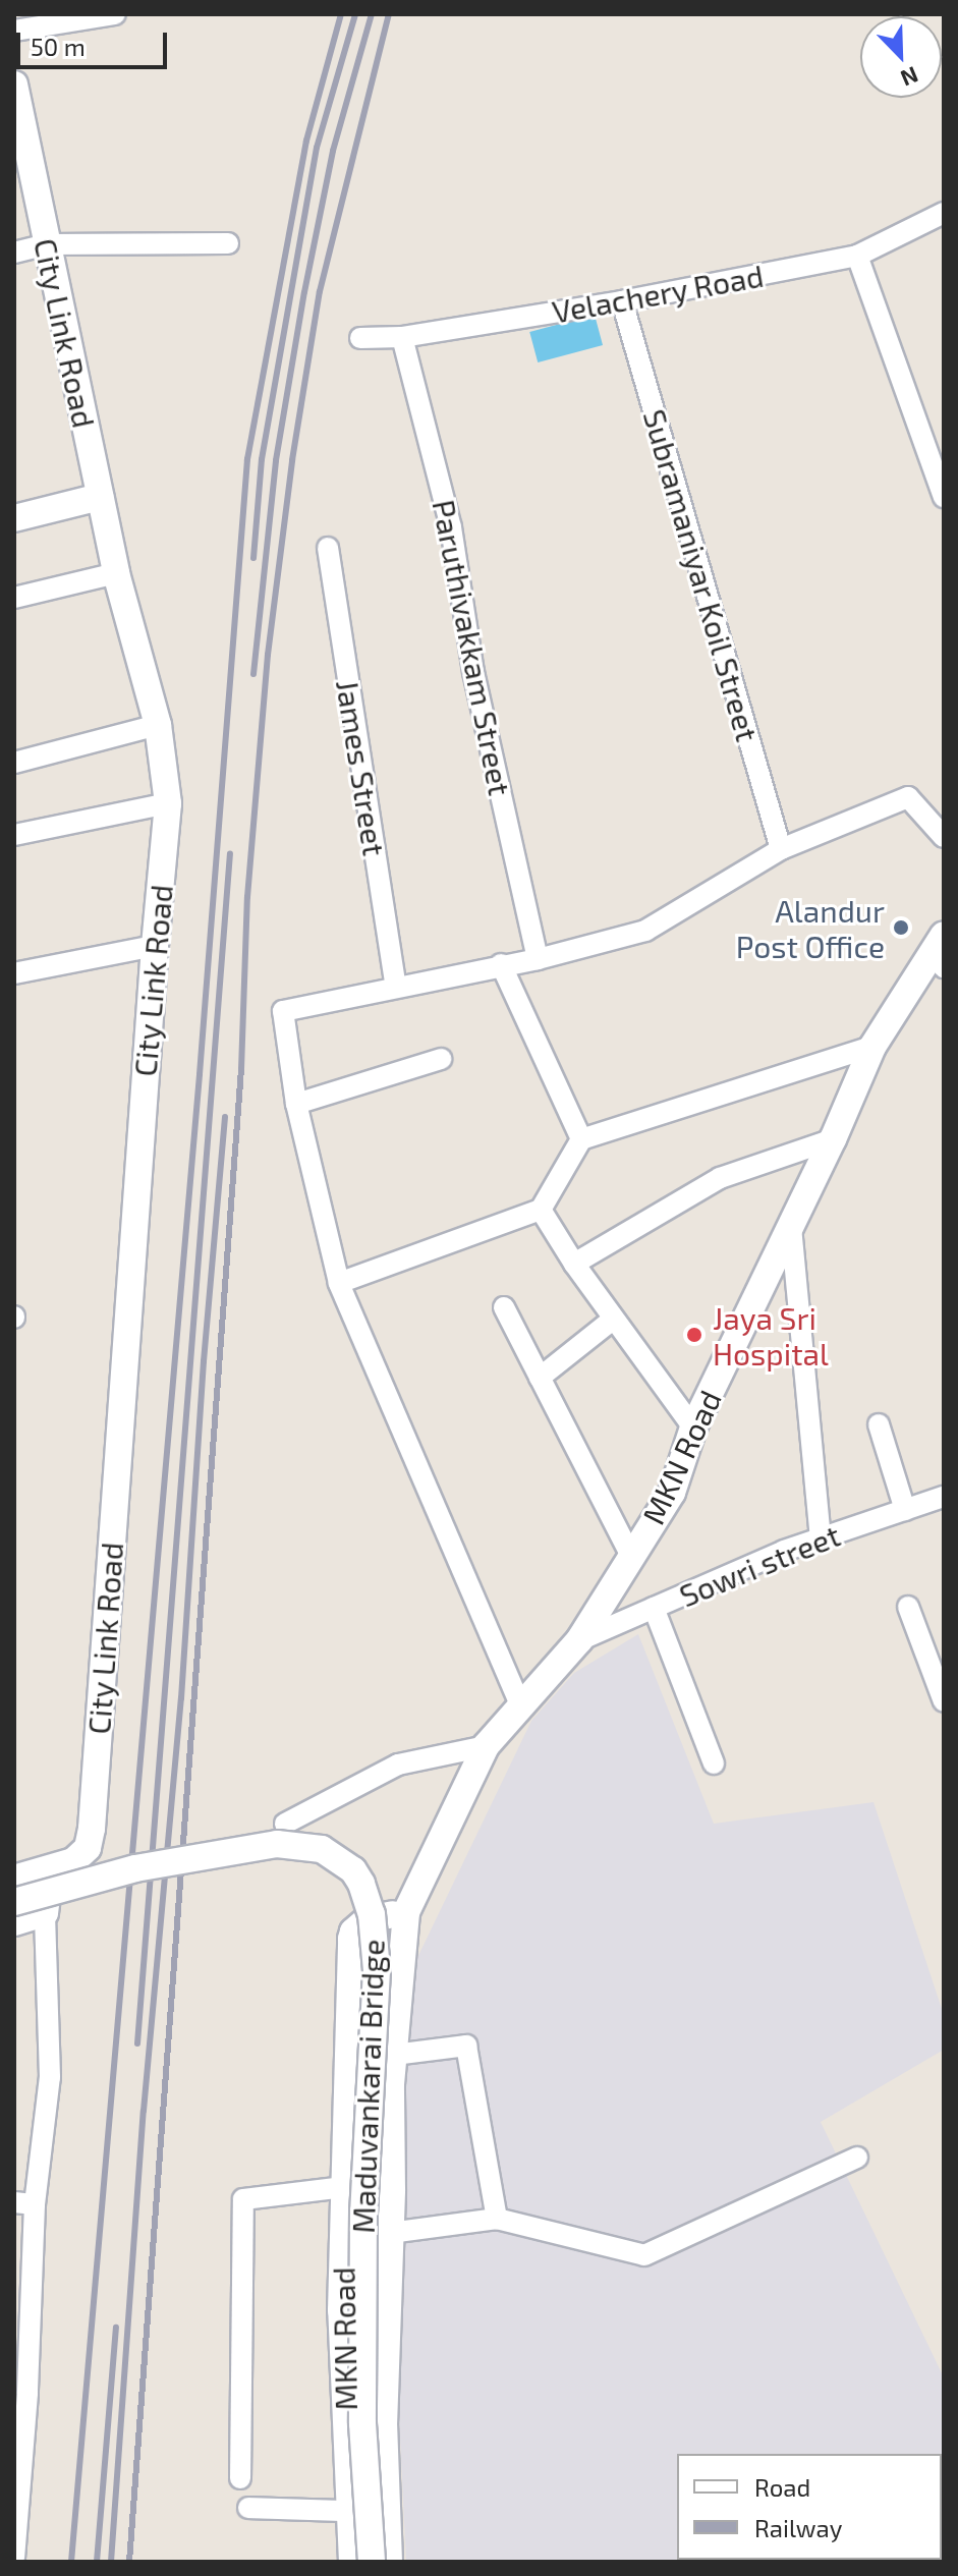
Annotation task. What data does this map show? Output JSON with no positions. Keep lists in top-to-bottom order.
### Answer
{
  "streets": {
    "street": [
      "Velachery Road",
      "City Link Road",
      "Subramaniyar Koil Street",
      "Paruthivakkam Street",
      "James Street",
      "MKN Road",
      "Sowri street",
      "Maduvankarai Bridge"
    ]
  },
  "crossings": [
    ["Velachery Road", "Subramaniyar Koil Street"],
    ["Velachery Road", "Paruthivakkam Street"],
    ["MKN Road", "Sowri street"]
  ],
  "places": ["Alandur Post Office", "Jaya Sri Hospital"],
  "legend": ["Road", "Railway"],
  "scale_bar": "50 m",
  "north": "bottom right"
}
